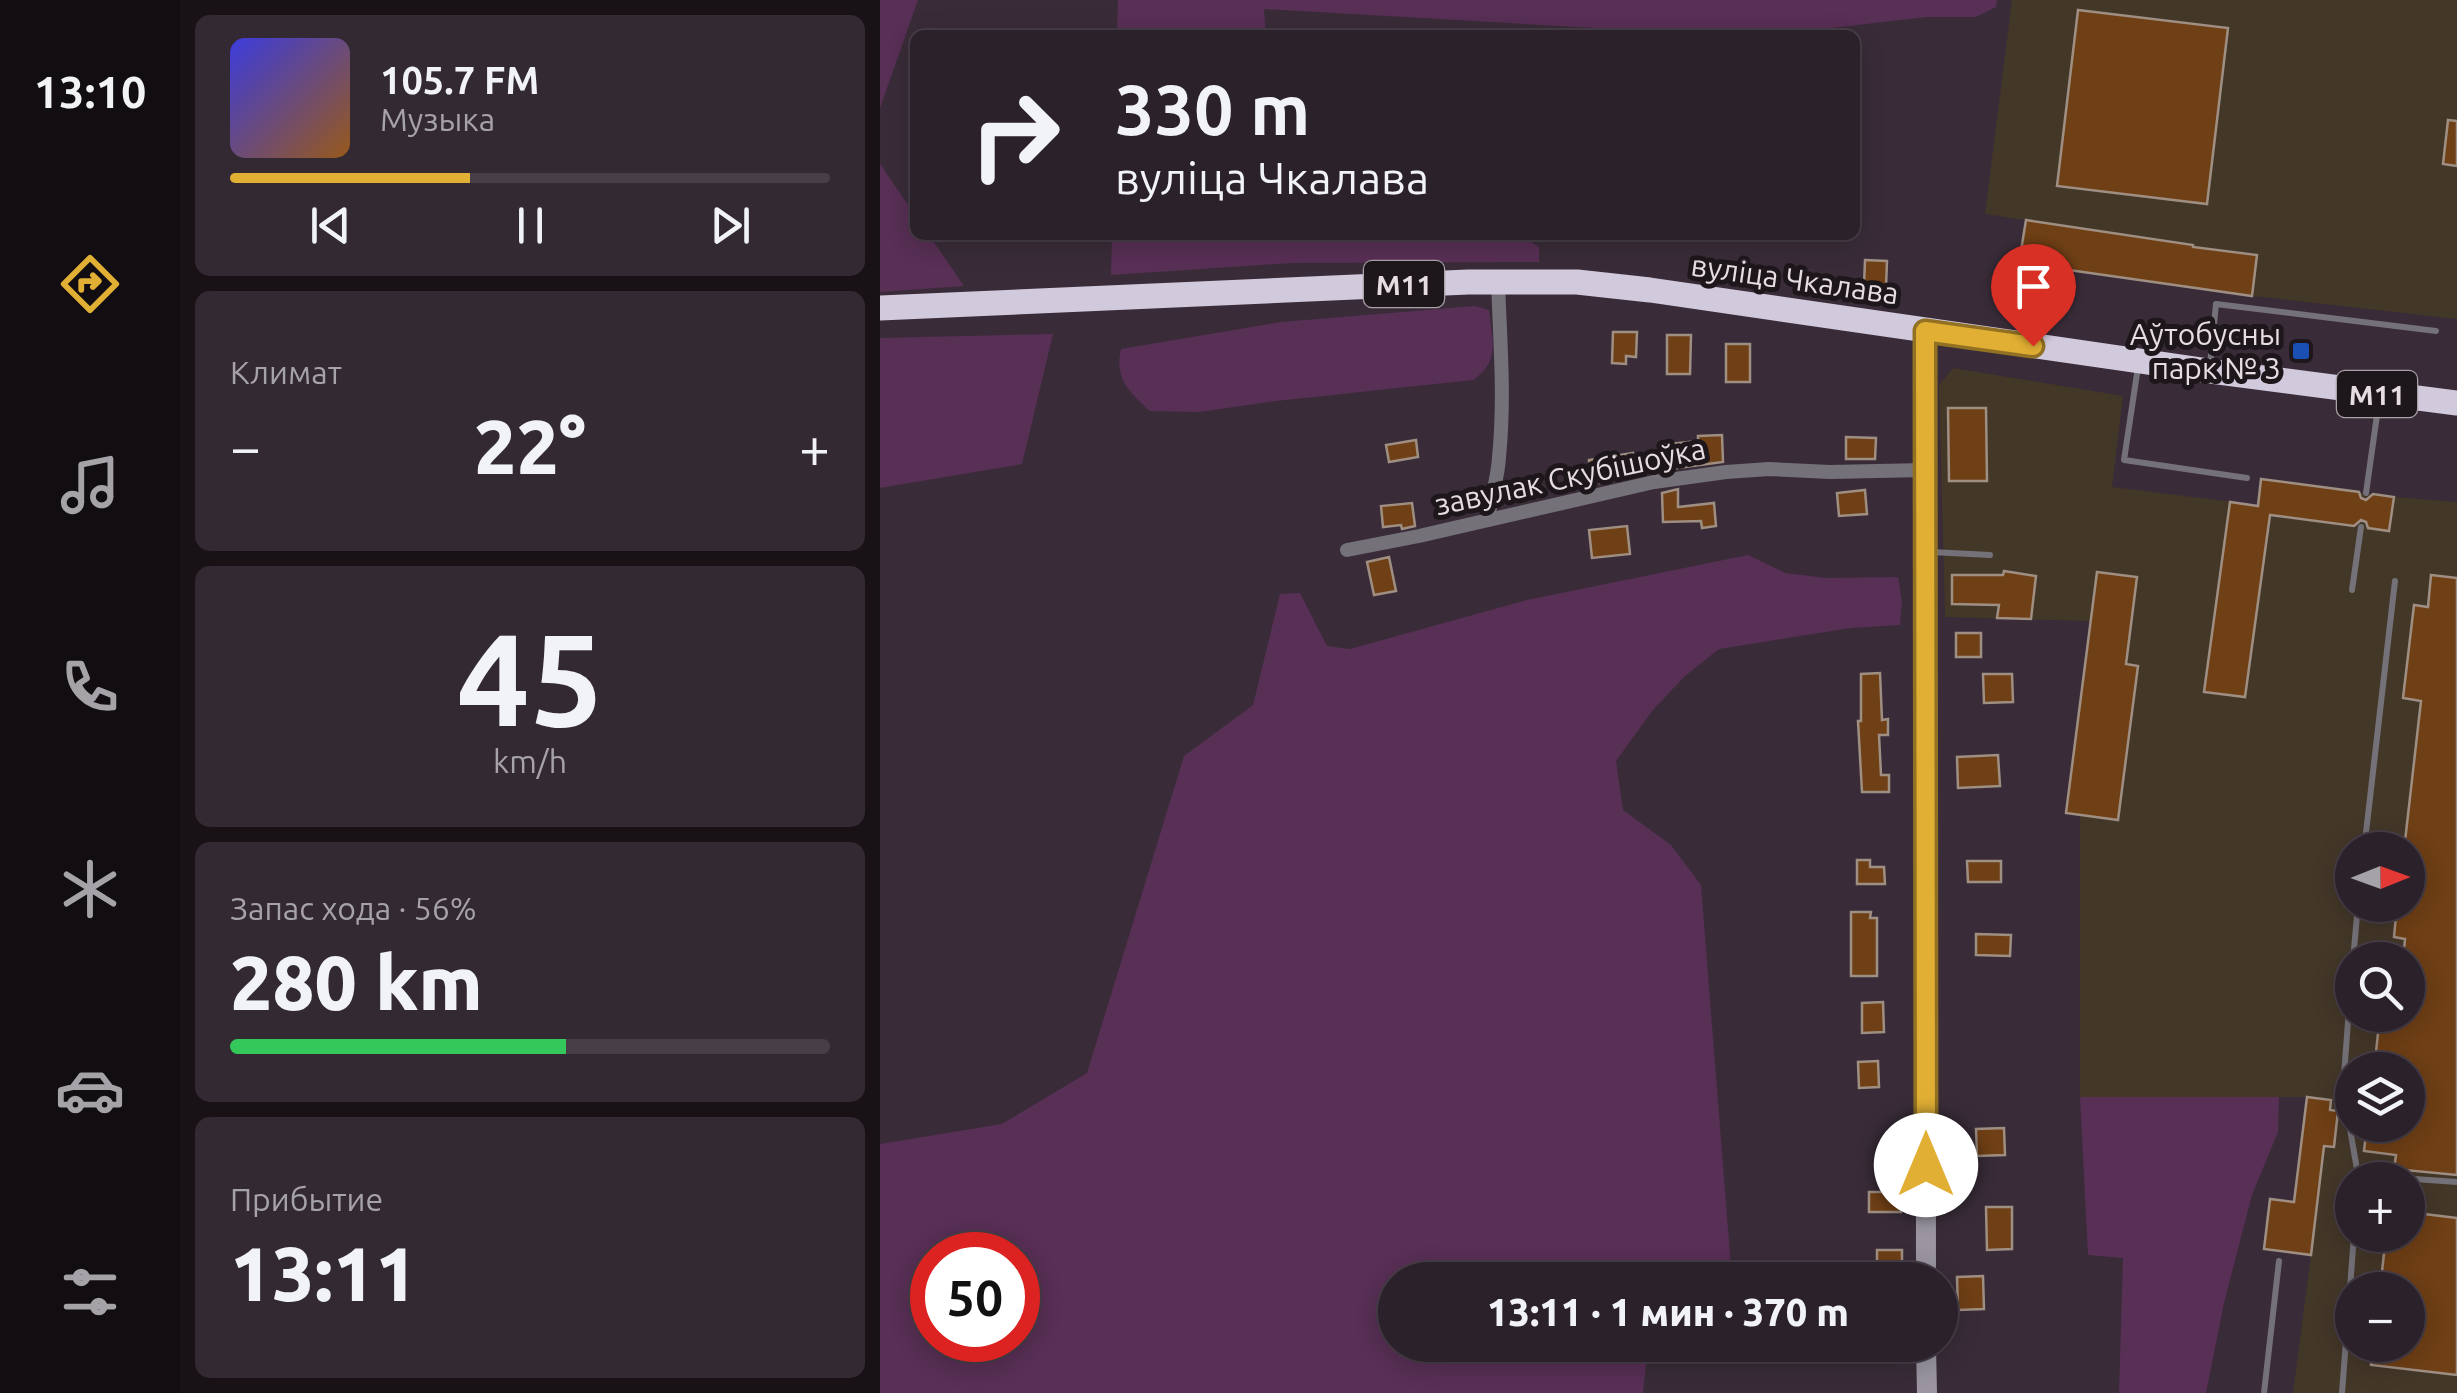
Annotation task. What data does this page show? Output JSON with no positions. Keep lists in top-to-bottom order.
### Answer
{
  "streets": {
    "highway": ["вуліца Чкалава", "М11"],
    "street": ["завулак Скубішоўка"]
  },
  "places": {
    "transit": ["Аўтобусны парк № 3"]
  },
  "north": "right",
  "page": {
    "tabs": "13:10",
    "turn": ["330 m", "вуліца Чкалава"],
    "song": ["105.7 FM", "Музыка"],
    "tile": [
      "Климат",
      ["45", "km/h"],
      ["Запас хода · 56%", "280 km"],
      ["Прибытие", "13:11"]
    ],
    "heat": ["−", "22°", "+"],
    "map_buttons": ["+", "−"],
    "limit": "50",
    "trip": "13:11 · 1 мин · 370 m"
  }
}
